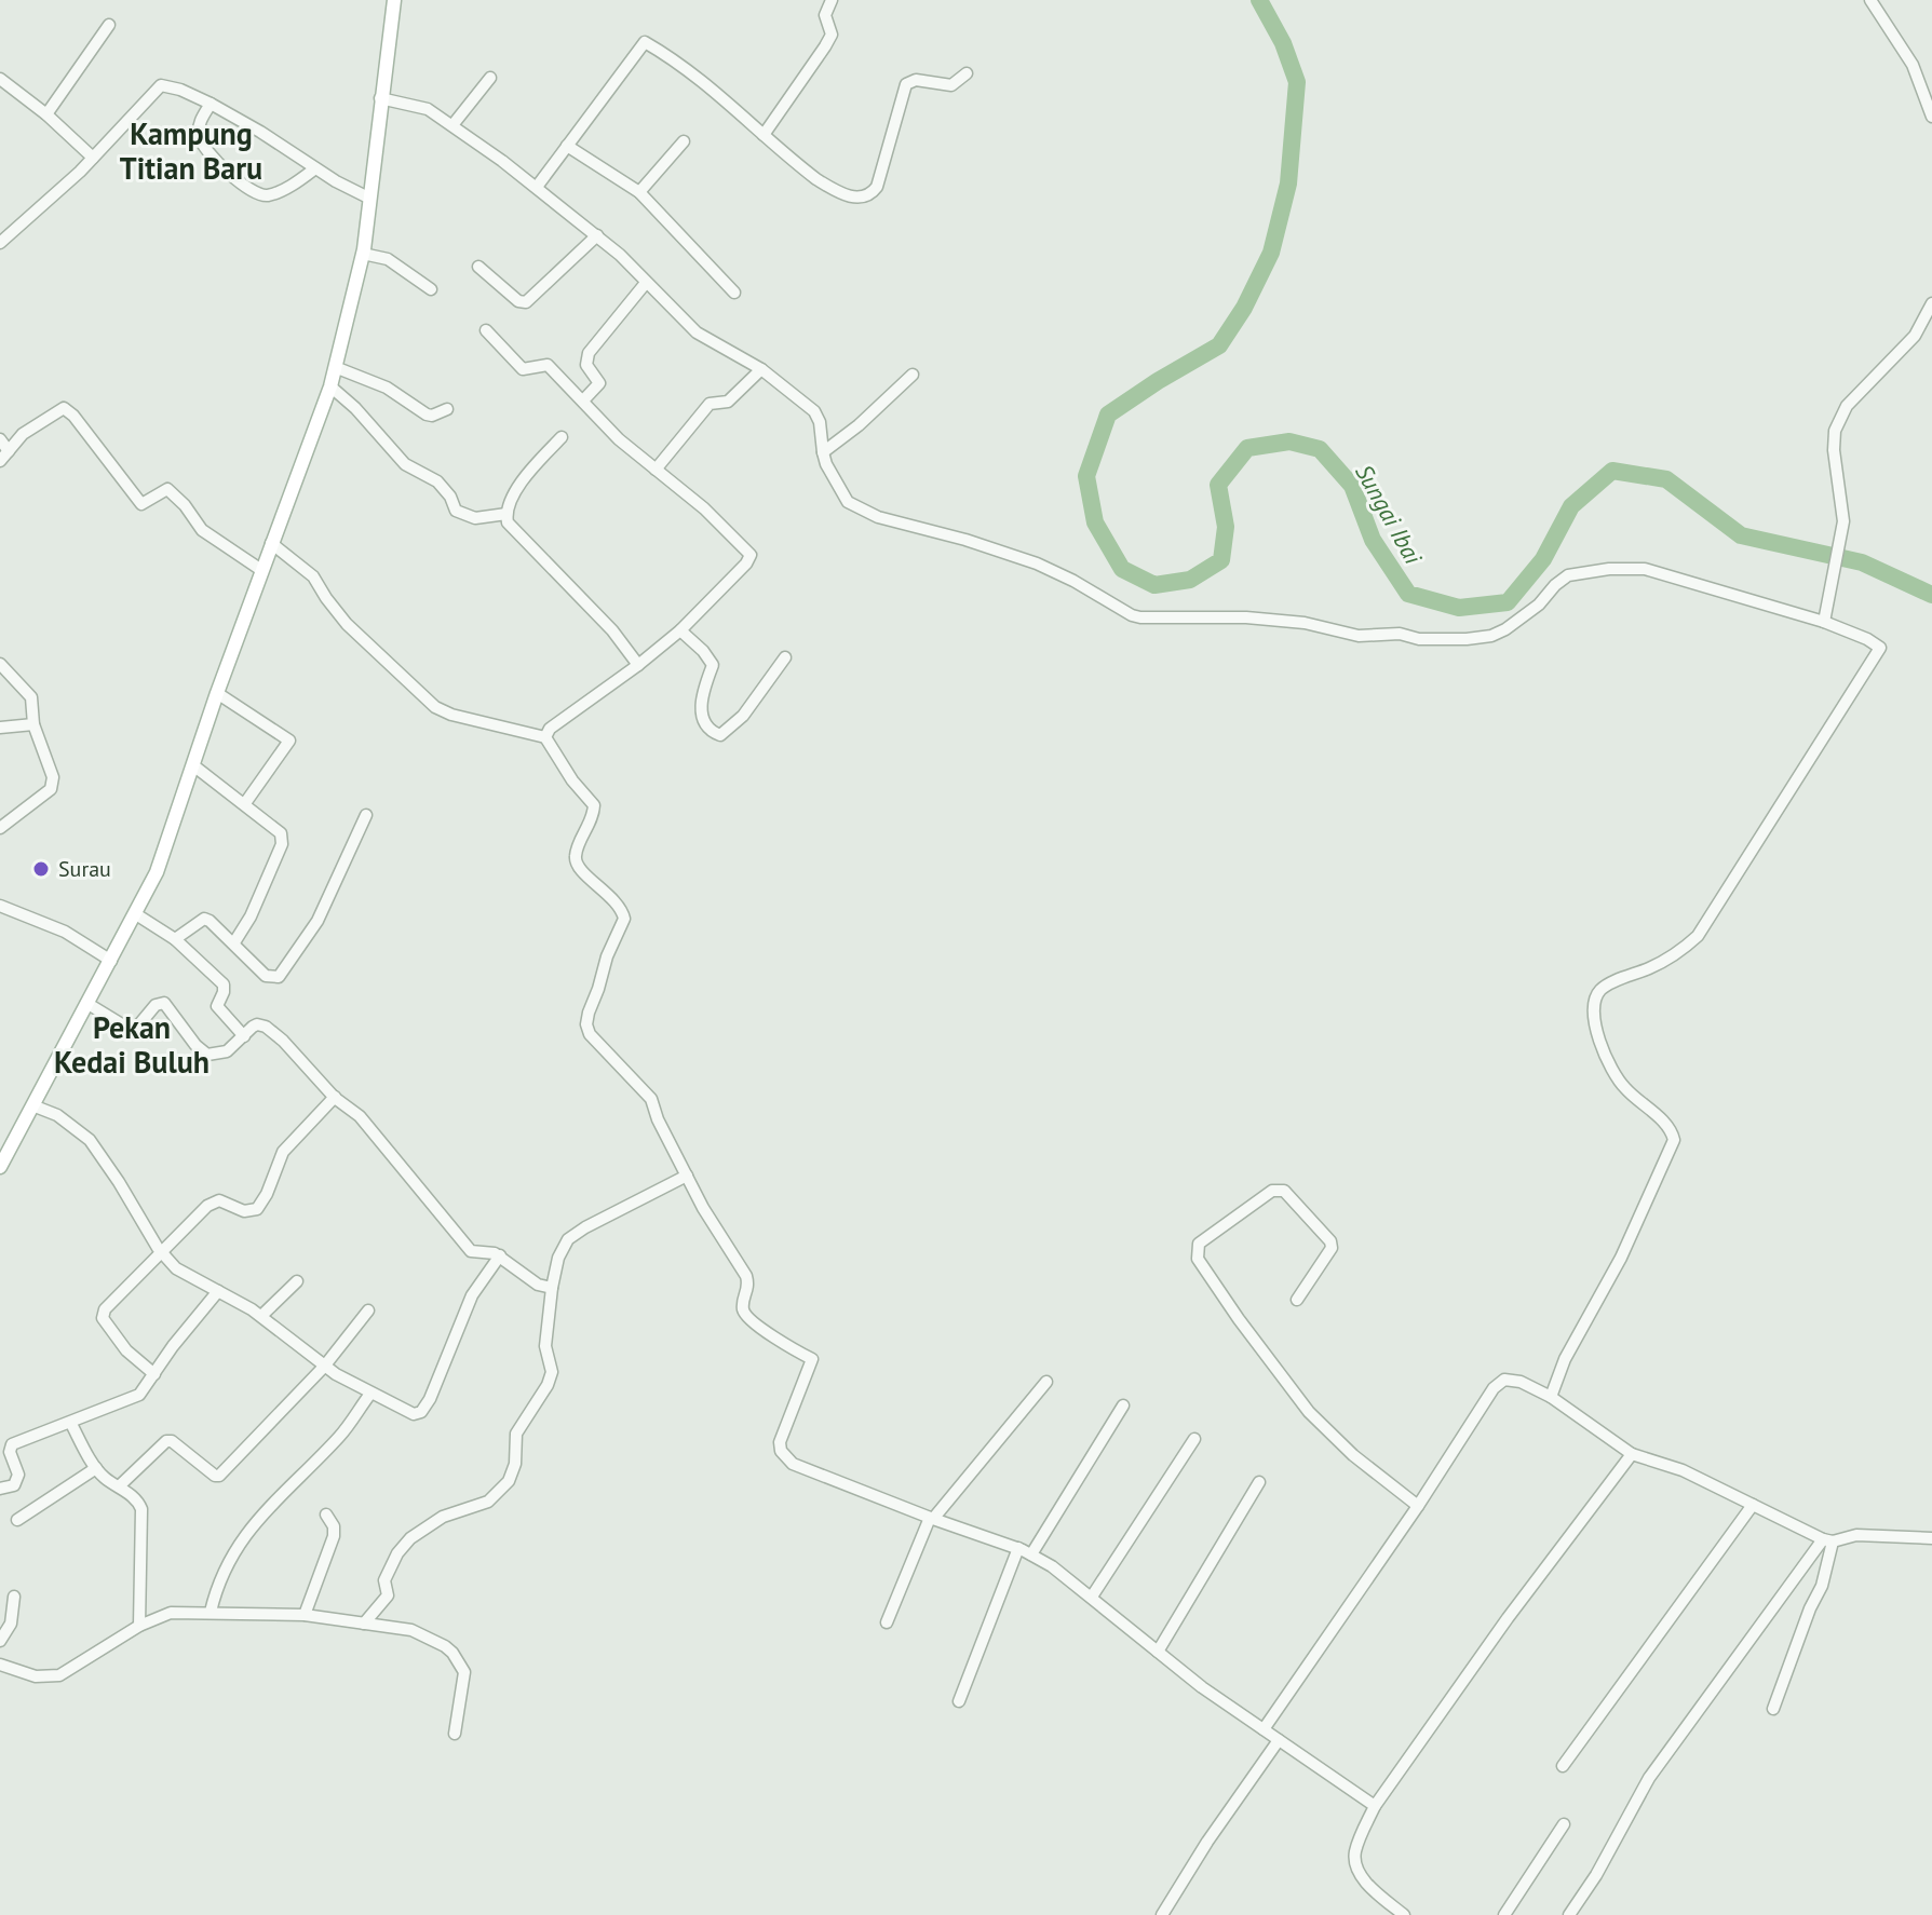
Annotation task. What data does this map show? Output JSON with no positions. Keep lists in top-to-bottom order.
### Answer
{
  "districts": ["Kampung Titian Baru", "Pekan Kedai Buluh"],
  "water": ["Sungai Ibai"],
  "places": ["Surau"]
}
